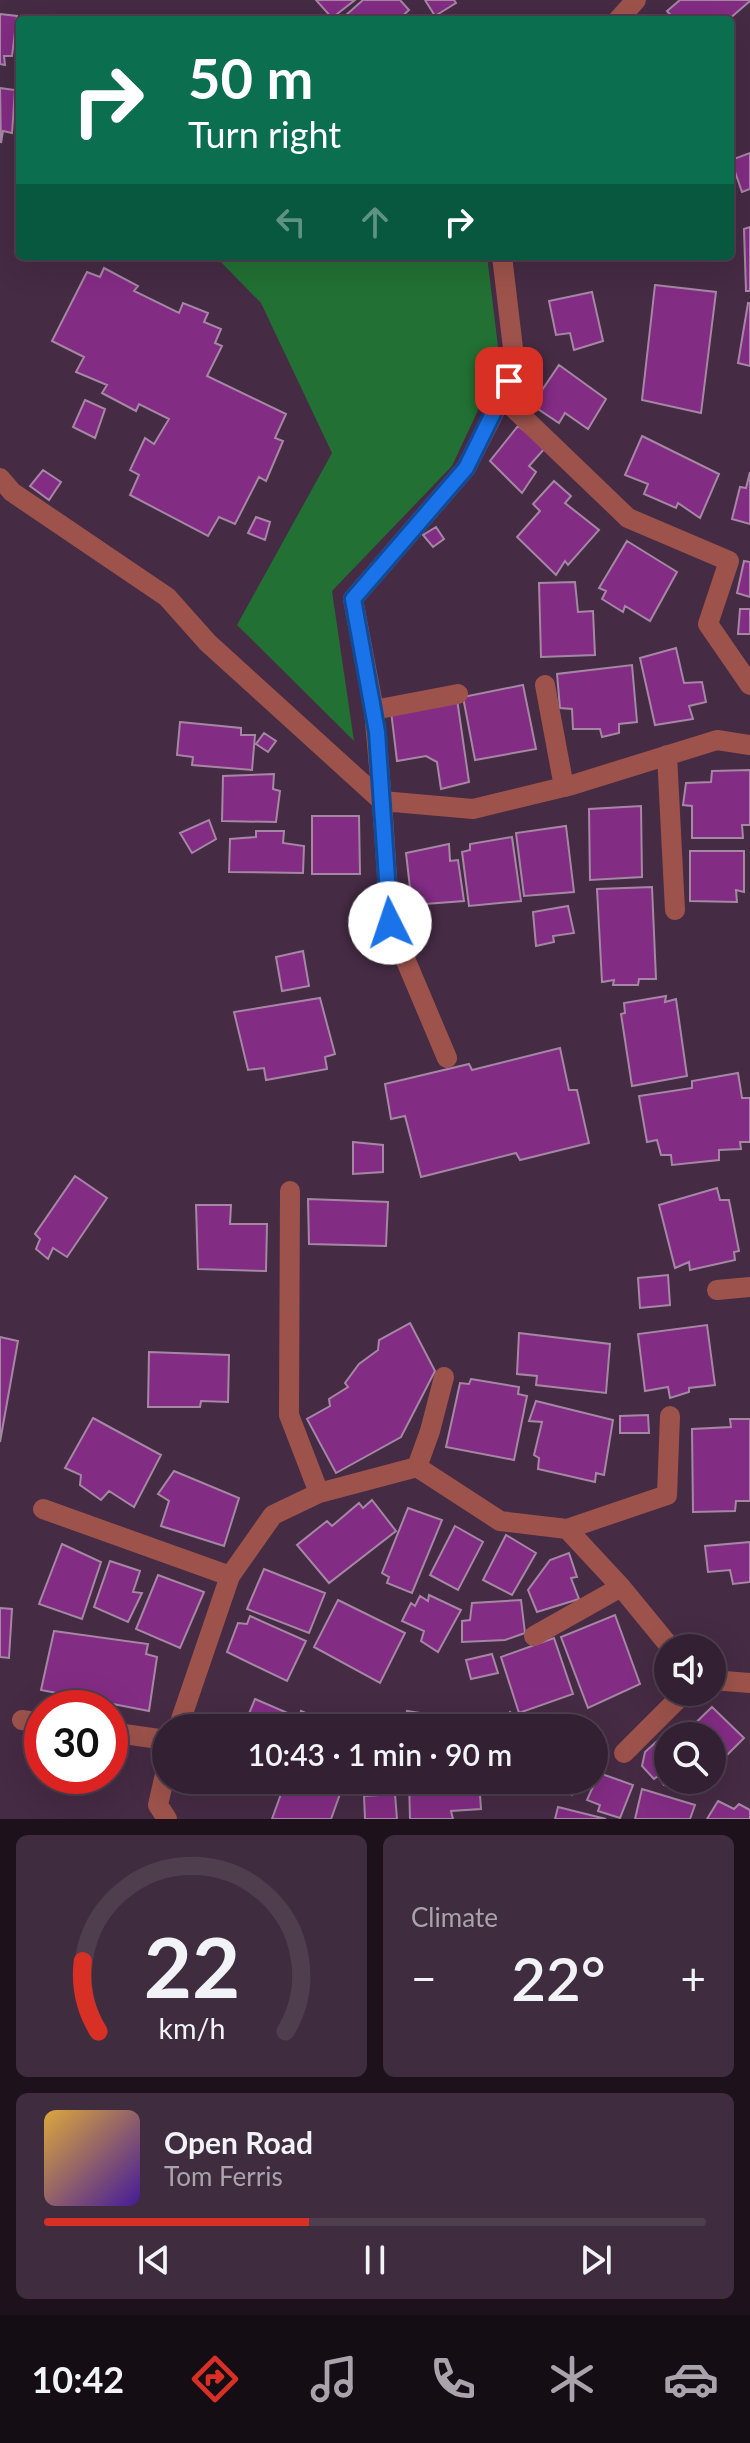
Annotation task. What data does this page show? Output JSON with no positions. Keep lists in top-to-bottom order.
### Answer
{
  "page": {
    "turn": ["50 m", "Turn right"],
    "limit": "30",
    "trip": "10:43 · 1 min · 90 m",
    "tile": "Climate",
    "heat": ["−", "22°", "+"],
    "song": ["Open Road", "Tom Ferris"],
    "tabs": "10:42",
    "gauge": ["22", "km/h"]
  }
}
